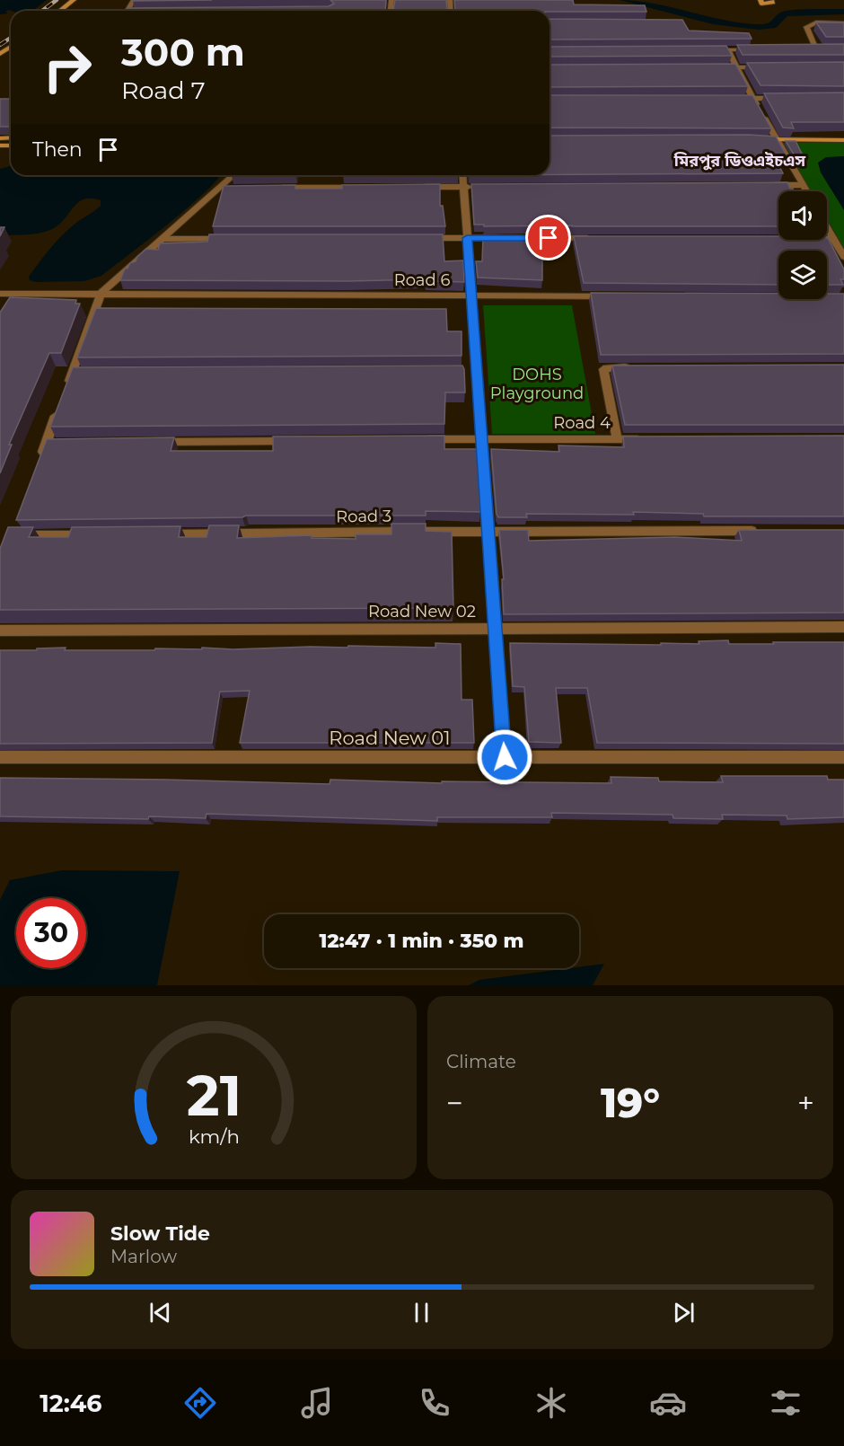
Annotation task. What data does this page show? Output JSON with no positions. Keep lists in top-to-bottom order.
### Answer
{
  "streets": {
    "street": [
      "Road 6",
      "Road 4",
      "Road 3",
      "Road New 02",
      "Road New 01"
    ]
  },
  "districts": ["মিরপুর ডিওএইচএস"],
  "parks": ["DOHS Playground"],
  "page": {
    "turn": ["300 m", "Road 7"],
    "then": "Then",
    "limit": "30",
    "trip": "12:47 · 1 min · 350 m",
    "tile": "Climate",
    "heat": ["−", "19°", "+"],
    "song": ["Slow Tide", "Marlow"],
    "tabs": "12:46",
    "gauge": ["21", "km/h"]
  }
}
